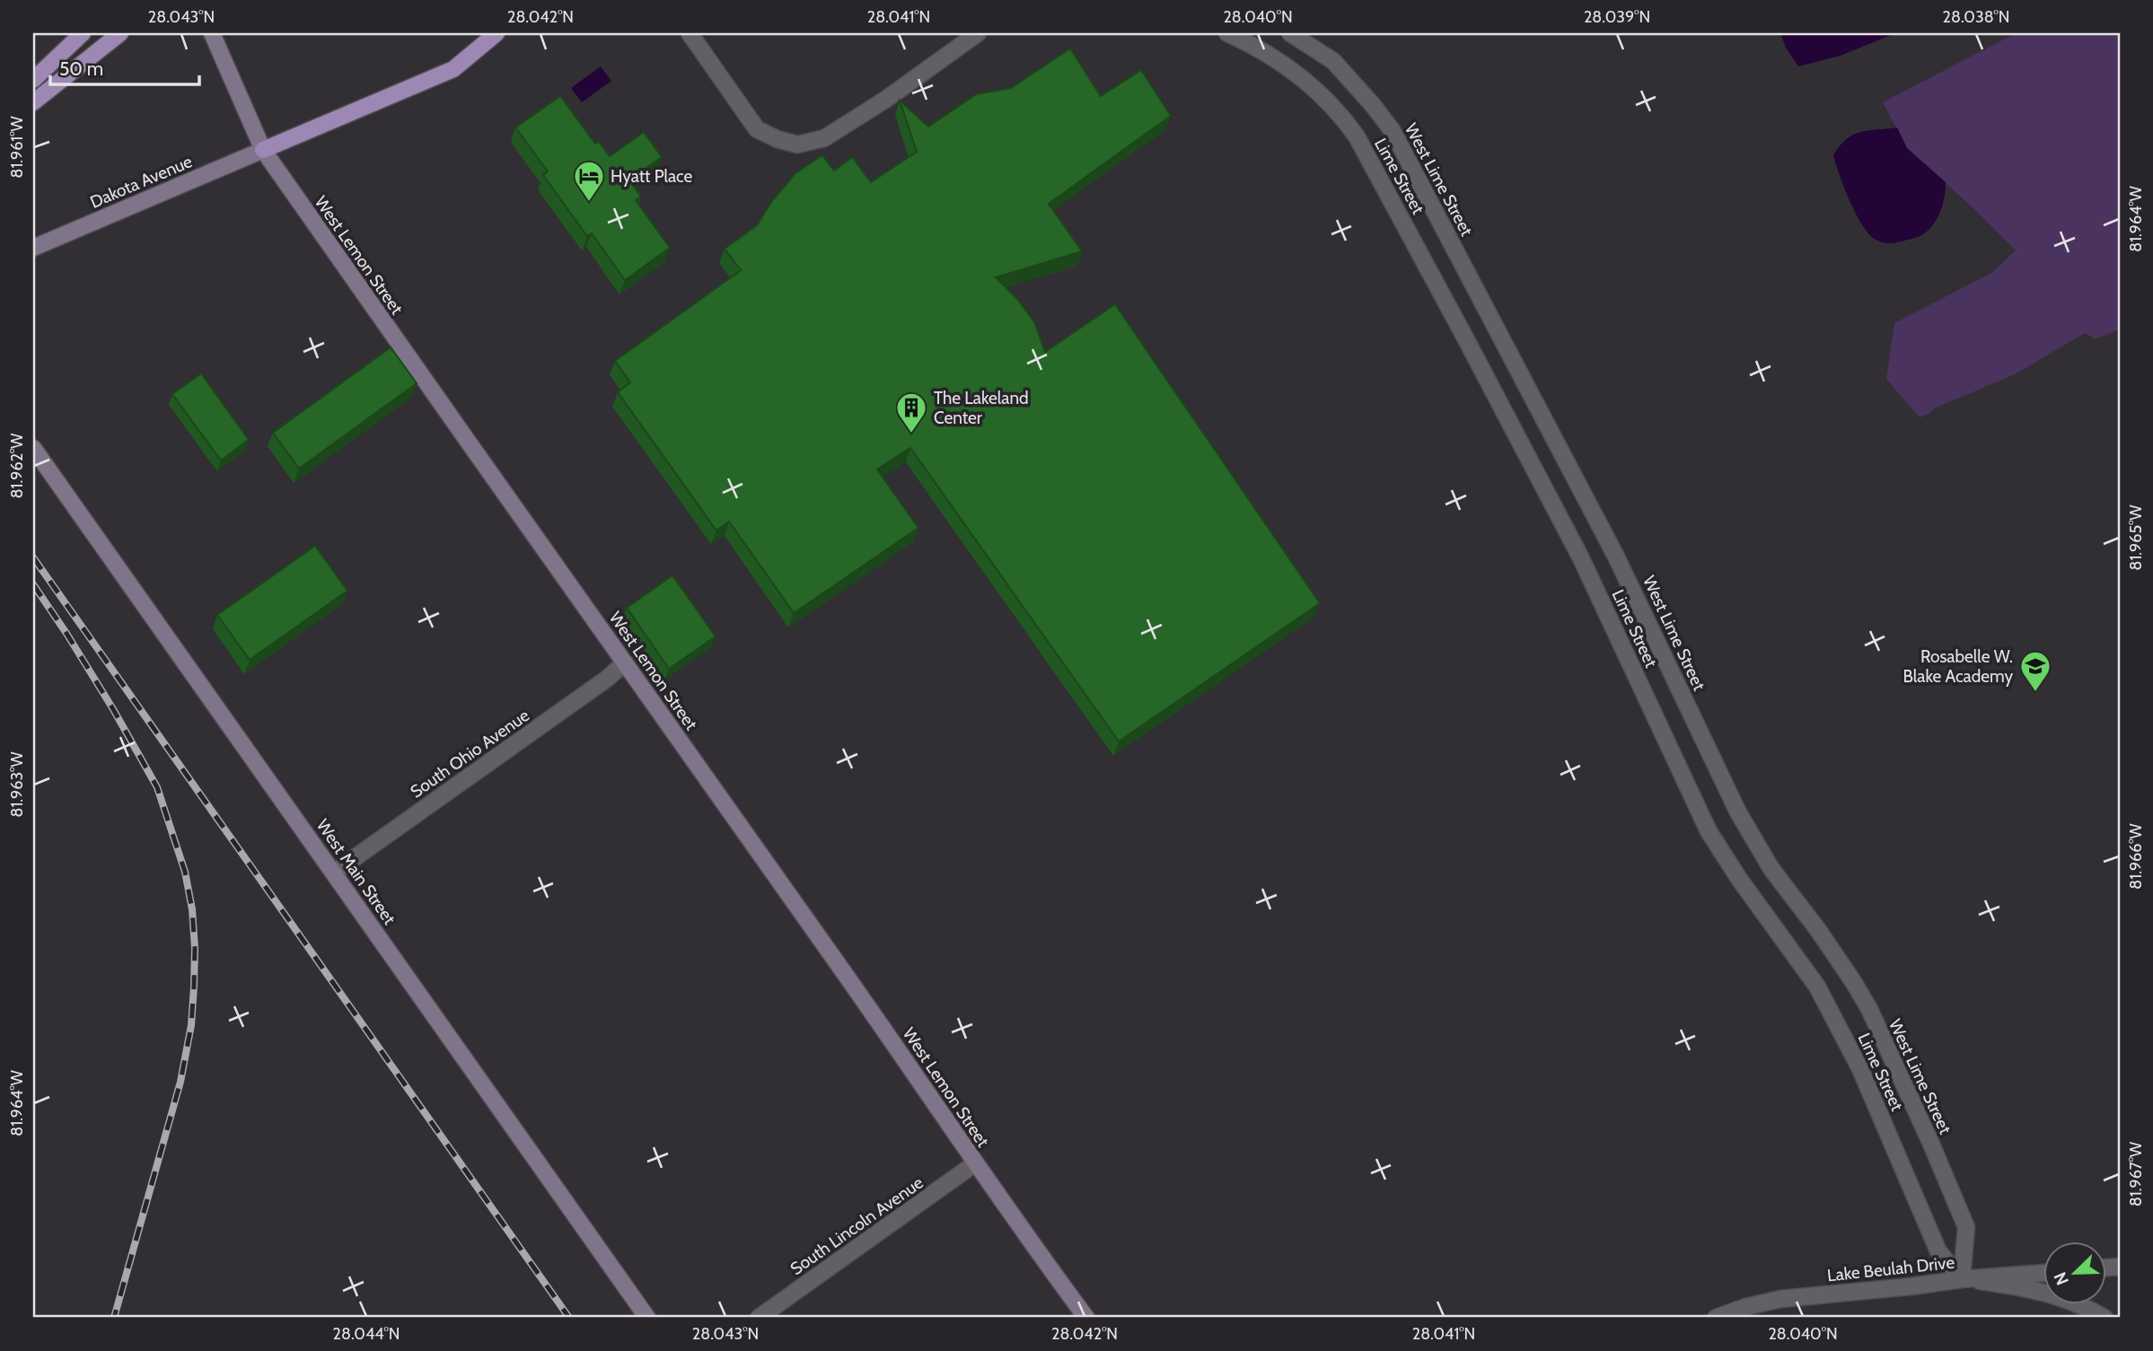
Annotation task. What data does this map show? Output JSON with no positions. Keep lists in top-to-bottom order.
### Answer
{
  "streets": {
    "main road": ["Dakota Avenue", "West Lemon Street", "West Main Street"],
    "street": [
      "Lime Street",
      "West Lime Street",
      "South Ohio Avenue",
      "South Lincoln Avenue",
      "Lake Beulah Drive"
    ]
  },
  "crossings": [
    ["Lime Street", "West Lime Street"],
    ["Lime Street", "Lake Beulah Drive"],
    ["West Lime Street", "Lake Beulah Drive"],
    ["Dakota Avenue", "West Lemon Street"],
    ["West Lemon Street", "South Ohio Avenue"],
    ["West Lemon Street", "South Lincoln Avenue"],
    ["South Ohio Avenue", "West Main Street"]
  ],
  "places": {
    "hotel": ["Hyatt Place"],
    "building": ["The Lakeland Center"],
    "school or university": ["Rosabelle W. Blake Academy"]
  },
  "scale_bar": "50 m",
  "north": "bottom left",
  "coordinates": [
    "28.043°N",
    "28.042°N",
    "28.041°N",
    "28.040°N",
    "28.039°N",
    "28.038°N",
    "81.961°W",
    "81.964°W",
    "81.962°W",
    "81.965°W",
    "81.963°W",
    "81.966°W",
    "81.967°W",
    "28.044°N"
  ]
}
